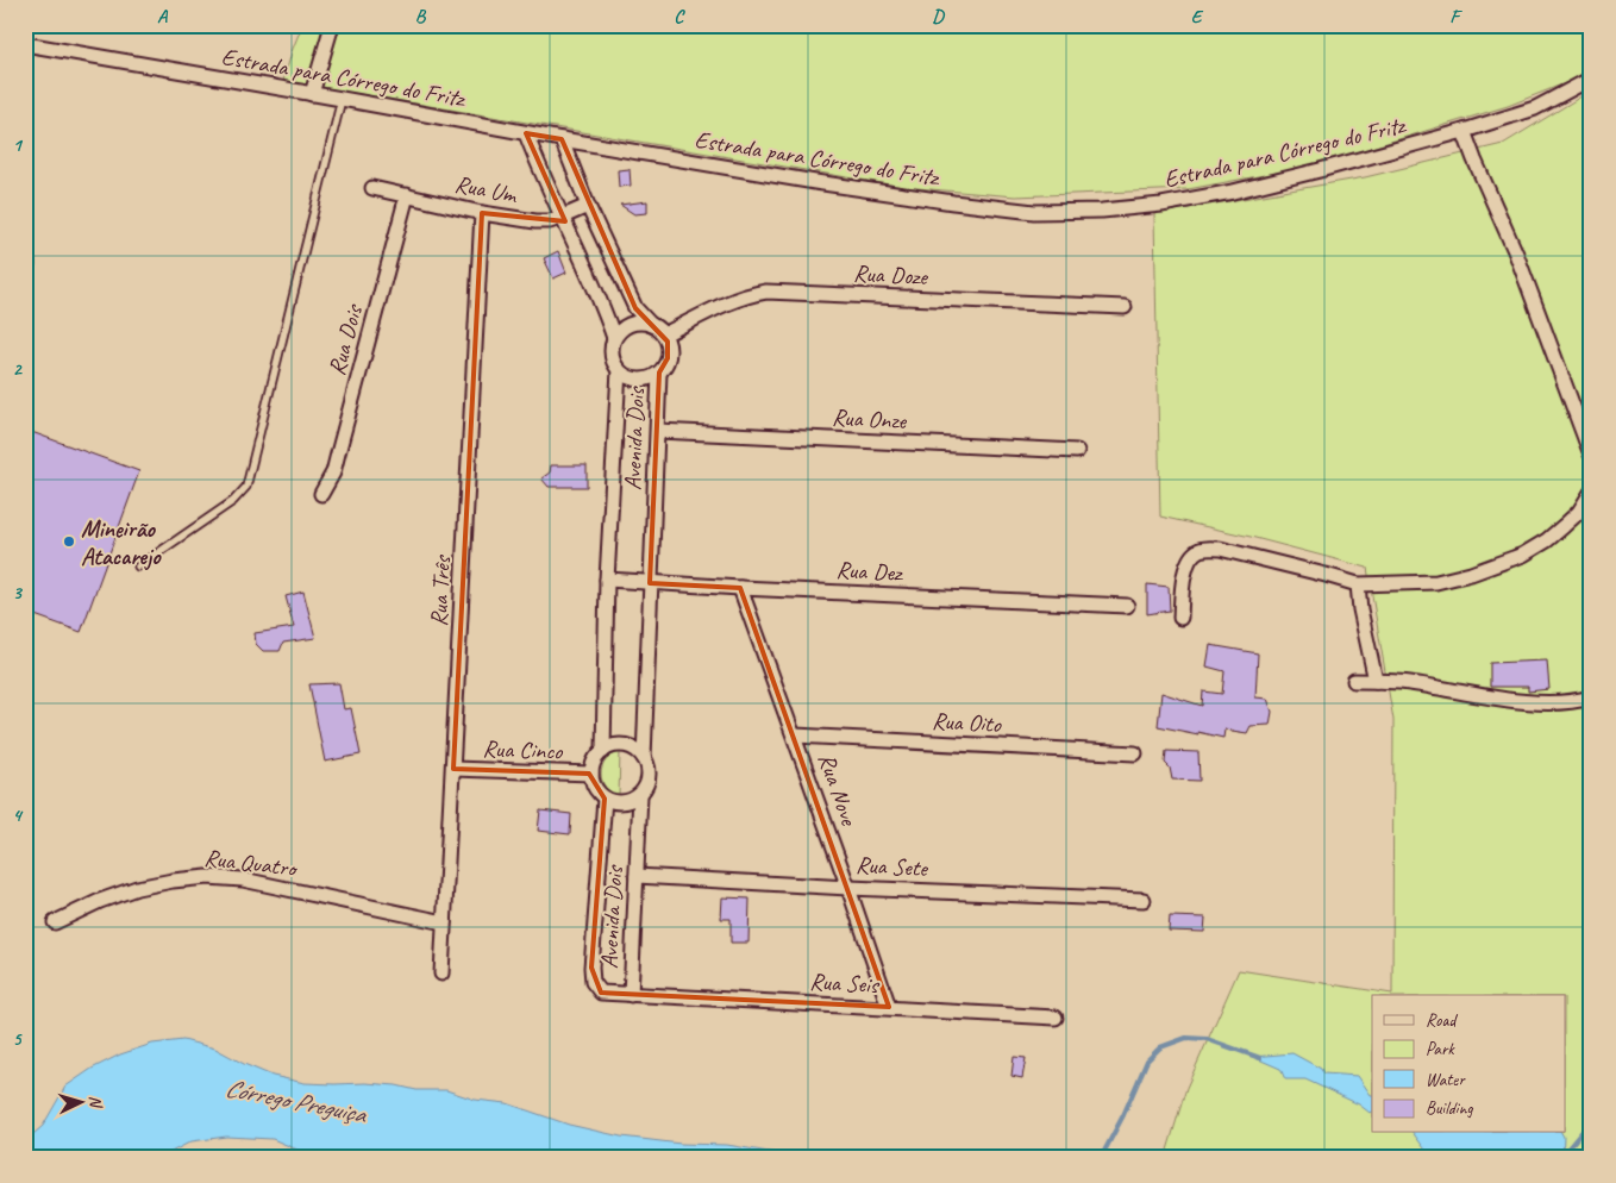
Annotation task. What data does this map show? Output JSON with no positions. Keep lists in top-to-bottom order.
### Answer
{
  "streets": {
    "street": [
      "Estrada para Córrego do Fritz",
      "Rua Um",
      "Rua Doze",
      "Rua Dois",
      "Rua Onze",
      "Avenida Dois",
      "Rua Dez",
      "Rua Três",
      "Rua Oito",
      "Rua Cinco",
      "Rua Nove",
      "Rua Quatro",
      "Rua Sete",
      "Rua Seis"
    ]
  },
  "crossings": [
    ["Estrada para Córrego do Fritz", "Avenida Dois"],
    ["Rua Um", "Rua Dois"],
    ["Rua Um", "Avenida Dois"],
    ["Rua Um", "Rua Três"],
    ["Rua Doze", "Avenida Dois"],
    ["Rua Onze", "Avenida Dois"],
    ["Avenida Dois", "Rua Dez"],
    ["Avenida Dois", "Rua Cinco"],
    ["Avenida Dois", "Rua Sete"],
    ["Avenida Dois", "Rua Seis"],
    ["Rua Dez", "Rua Nove"],
    ["Rua Três", "Rua Cinco"],
    ["Rua Três", "Rua Quatro"],
    ["Rua Oito", "Rua Nove"],
    ["Rua Nove", "Rua Sete"],
    ["Rua Nove", "Rua Seis"]
  ],
  "water": ["Córrego Preguiça"],
  "places": ["Mineirão Atacarejo"],
  "legend": [
    "Road",
    "Park",
    "Water",
    "Building"
  ],
  "north": "right",
  "grid": {
    "columns": [
      "A",
      "B",
      "C",
      "D",
      "E",
      "F"
    ],
    "rows": [
      "1",
      "2",
      "3",
      "4",
      "5"
    ]
  }
}
